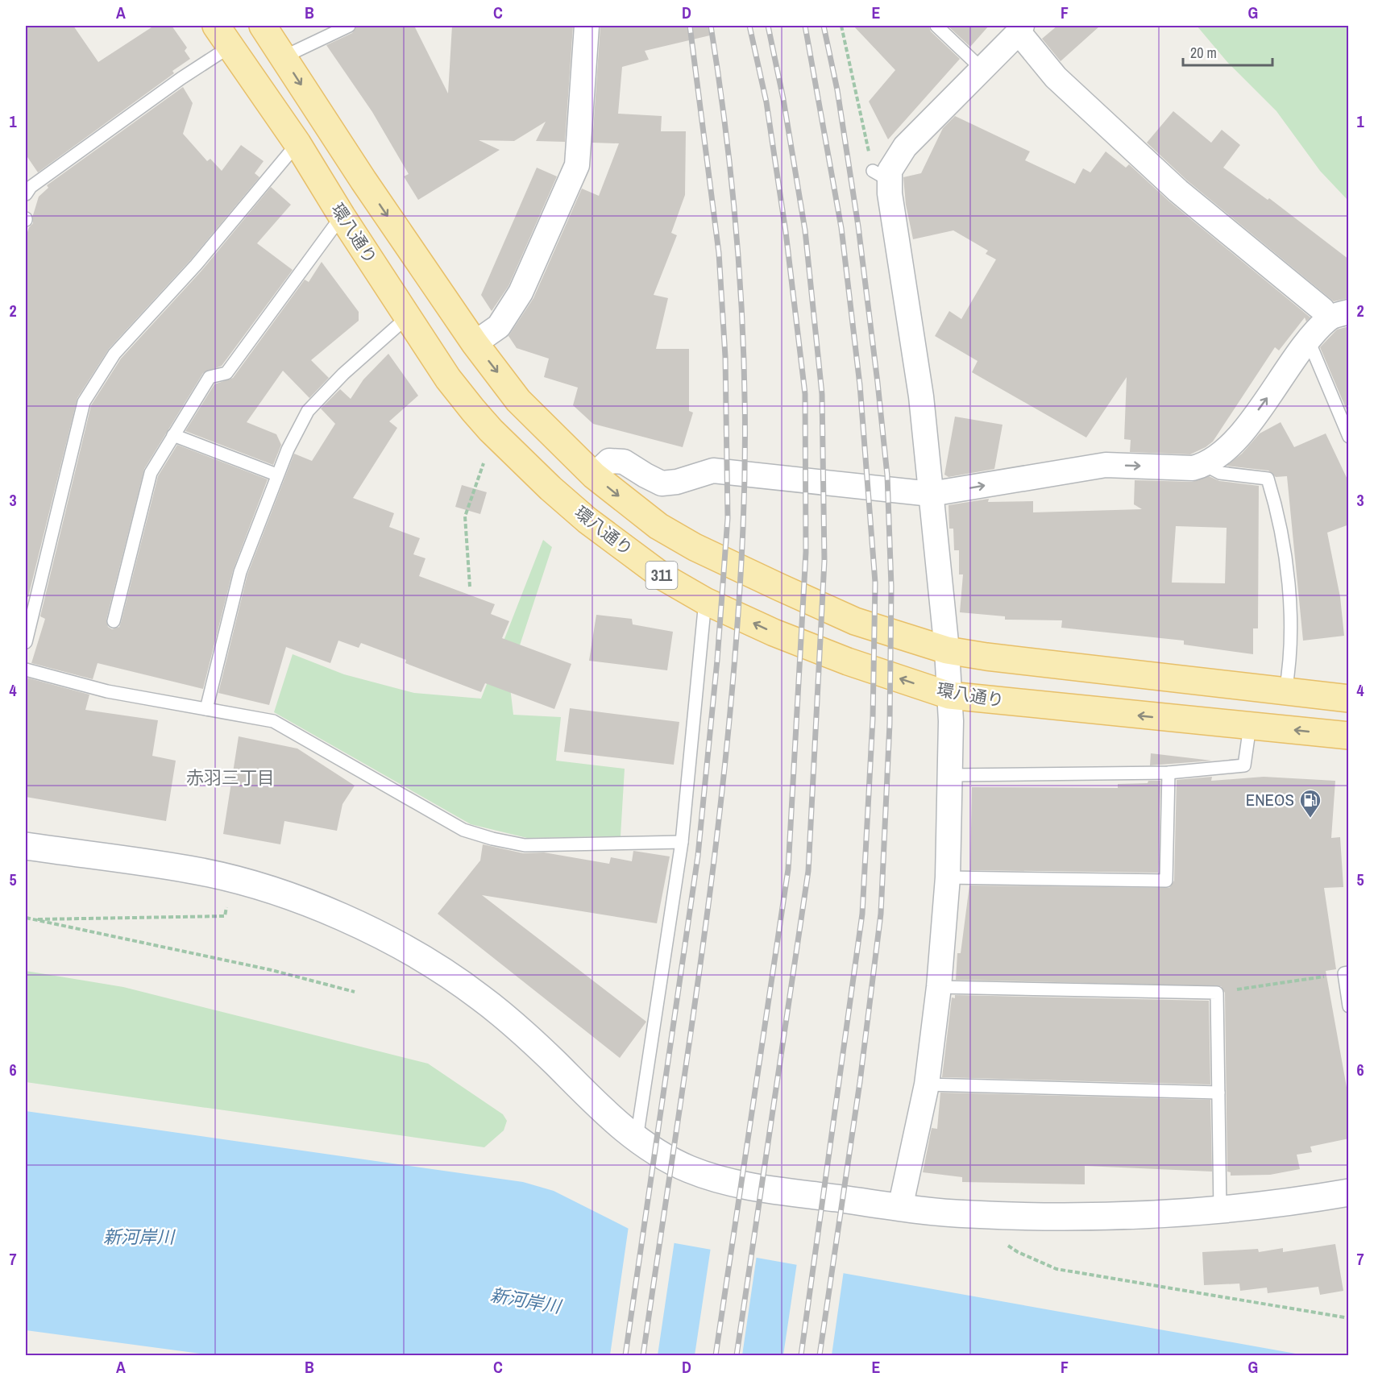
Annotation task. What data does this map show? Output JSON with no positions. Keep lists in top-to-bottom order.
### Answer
{
  "streets": {
    "main road": ["環八通り", "311"]
  },
  "districts": ["赤羽三丁目"],
  "water": ["新河岸川"],
  "places": {
    "fuel station": ["ENEOS"]
  },
  "scale_bar": "20 m",
  "grid": {
    "columns": [
      "A",
      "B",
      "C",
      "D",
      "E",
      "F",
      "G"
    ],
    "rows": [
      "1",
      "2",
      "3",
      "4",
      "5",
      "6",
      "7"
    ]
  }
}
